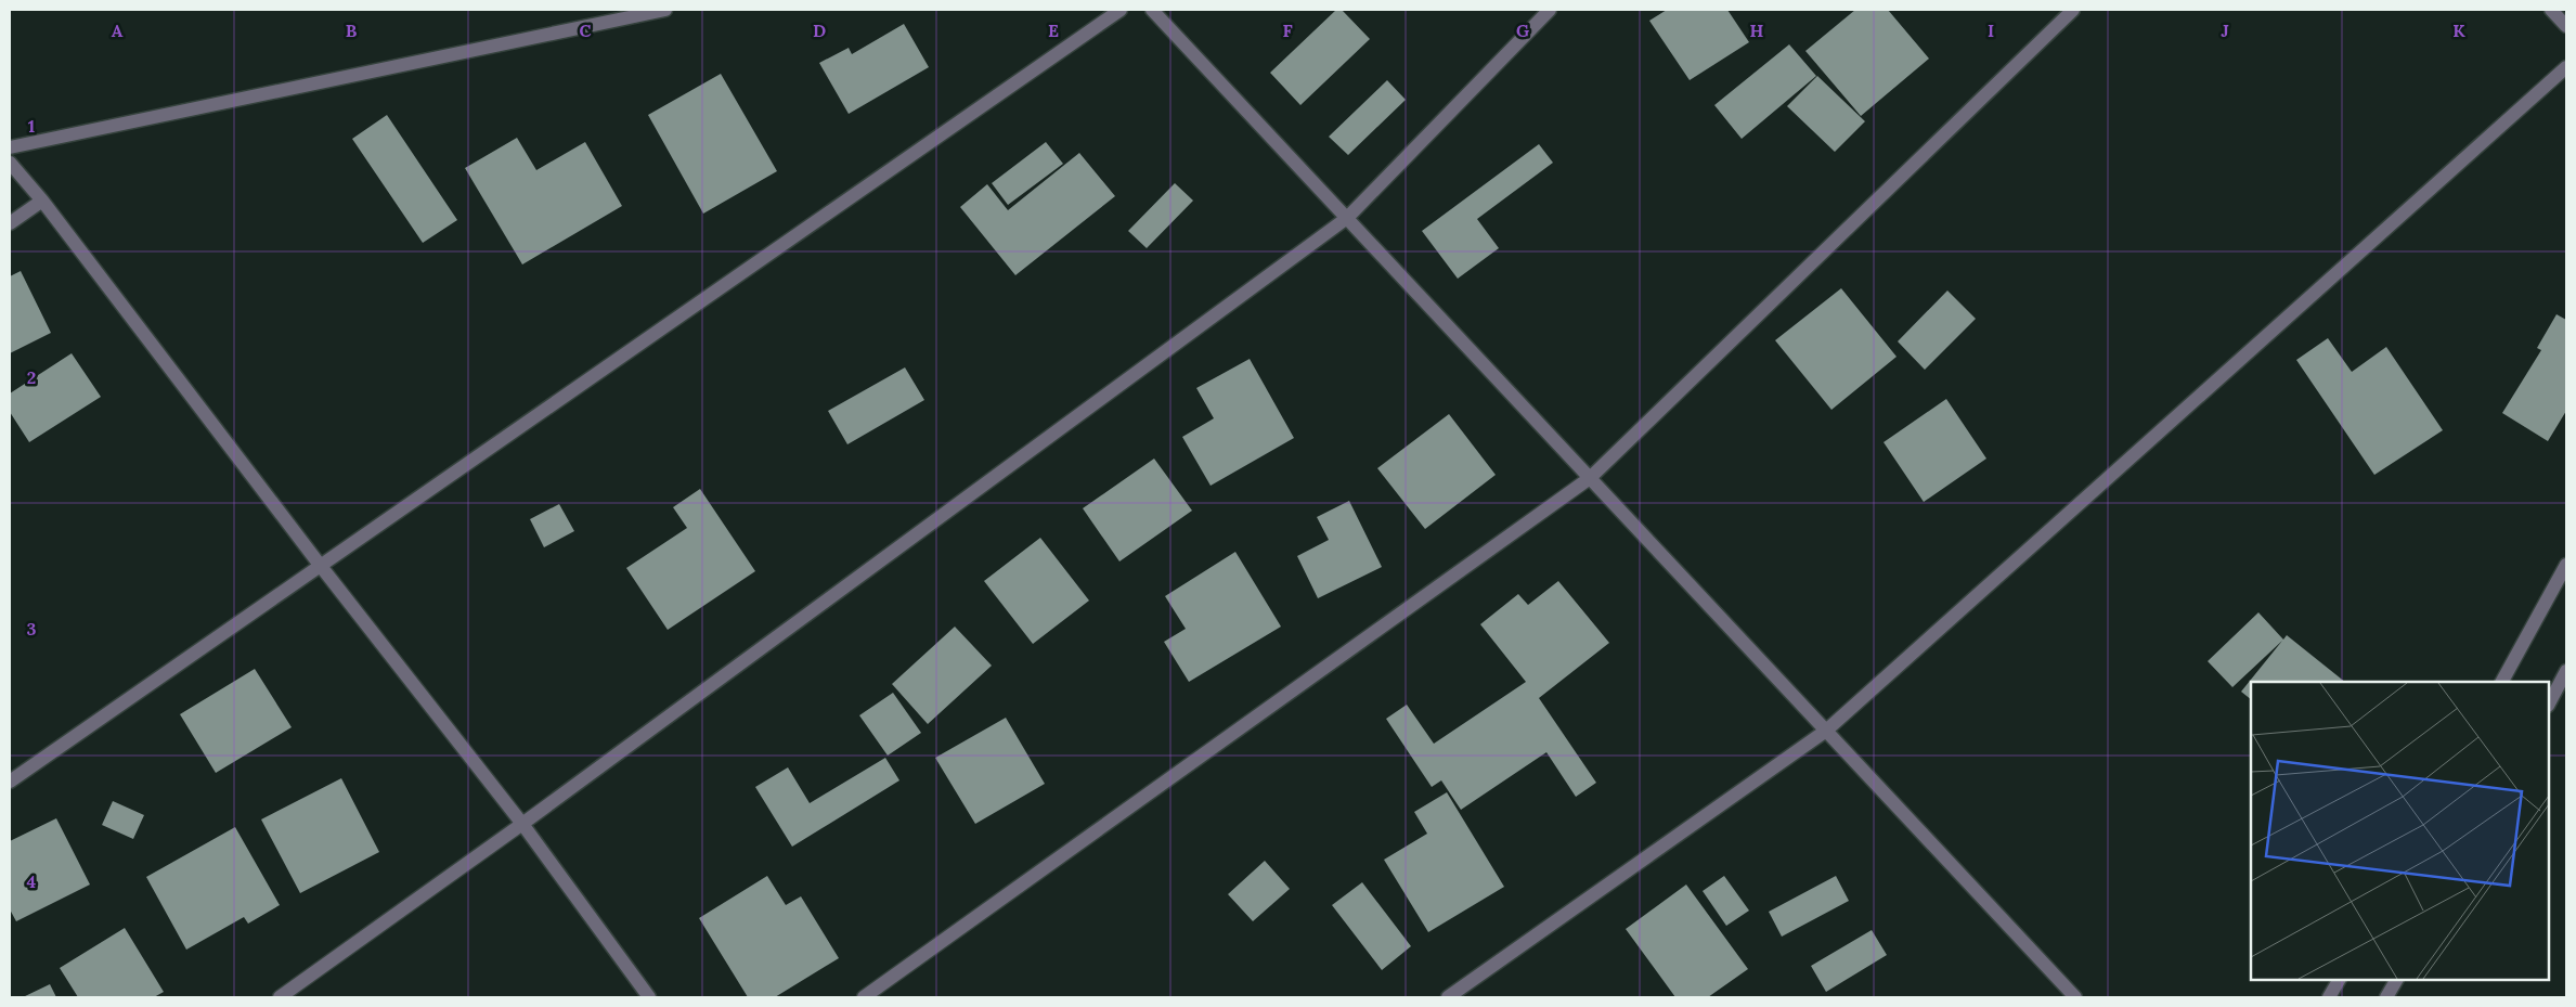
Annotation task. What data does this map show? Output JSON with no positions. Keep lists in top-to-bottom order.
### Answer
{
  "grid": {
    "columns": [
      "A",
      "B",
      "C",
      "D",
      "E",
      "F",
      "G",
      "H",
      "I",
      "J",
      "K"
    ],
    "rows": [
      "1",
      "2",
      "3",
      "4"
    ]
  }
}
